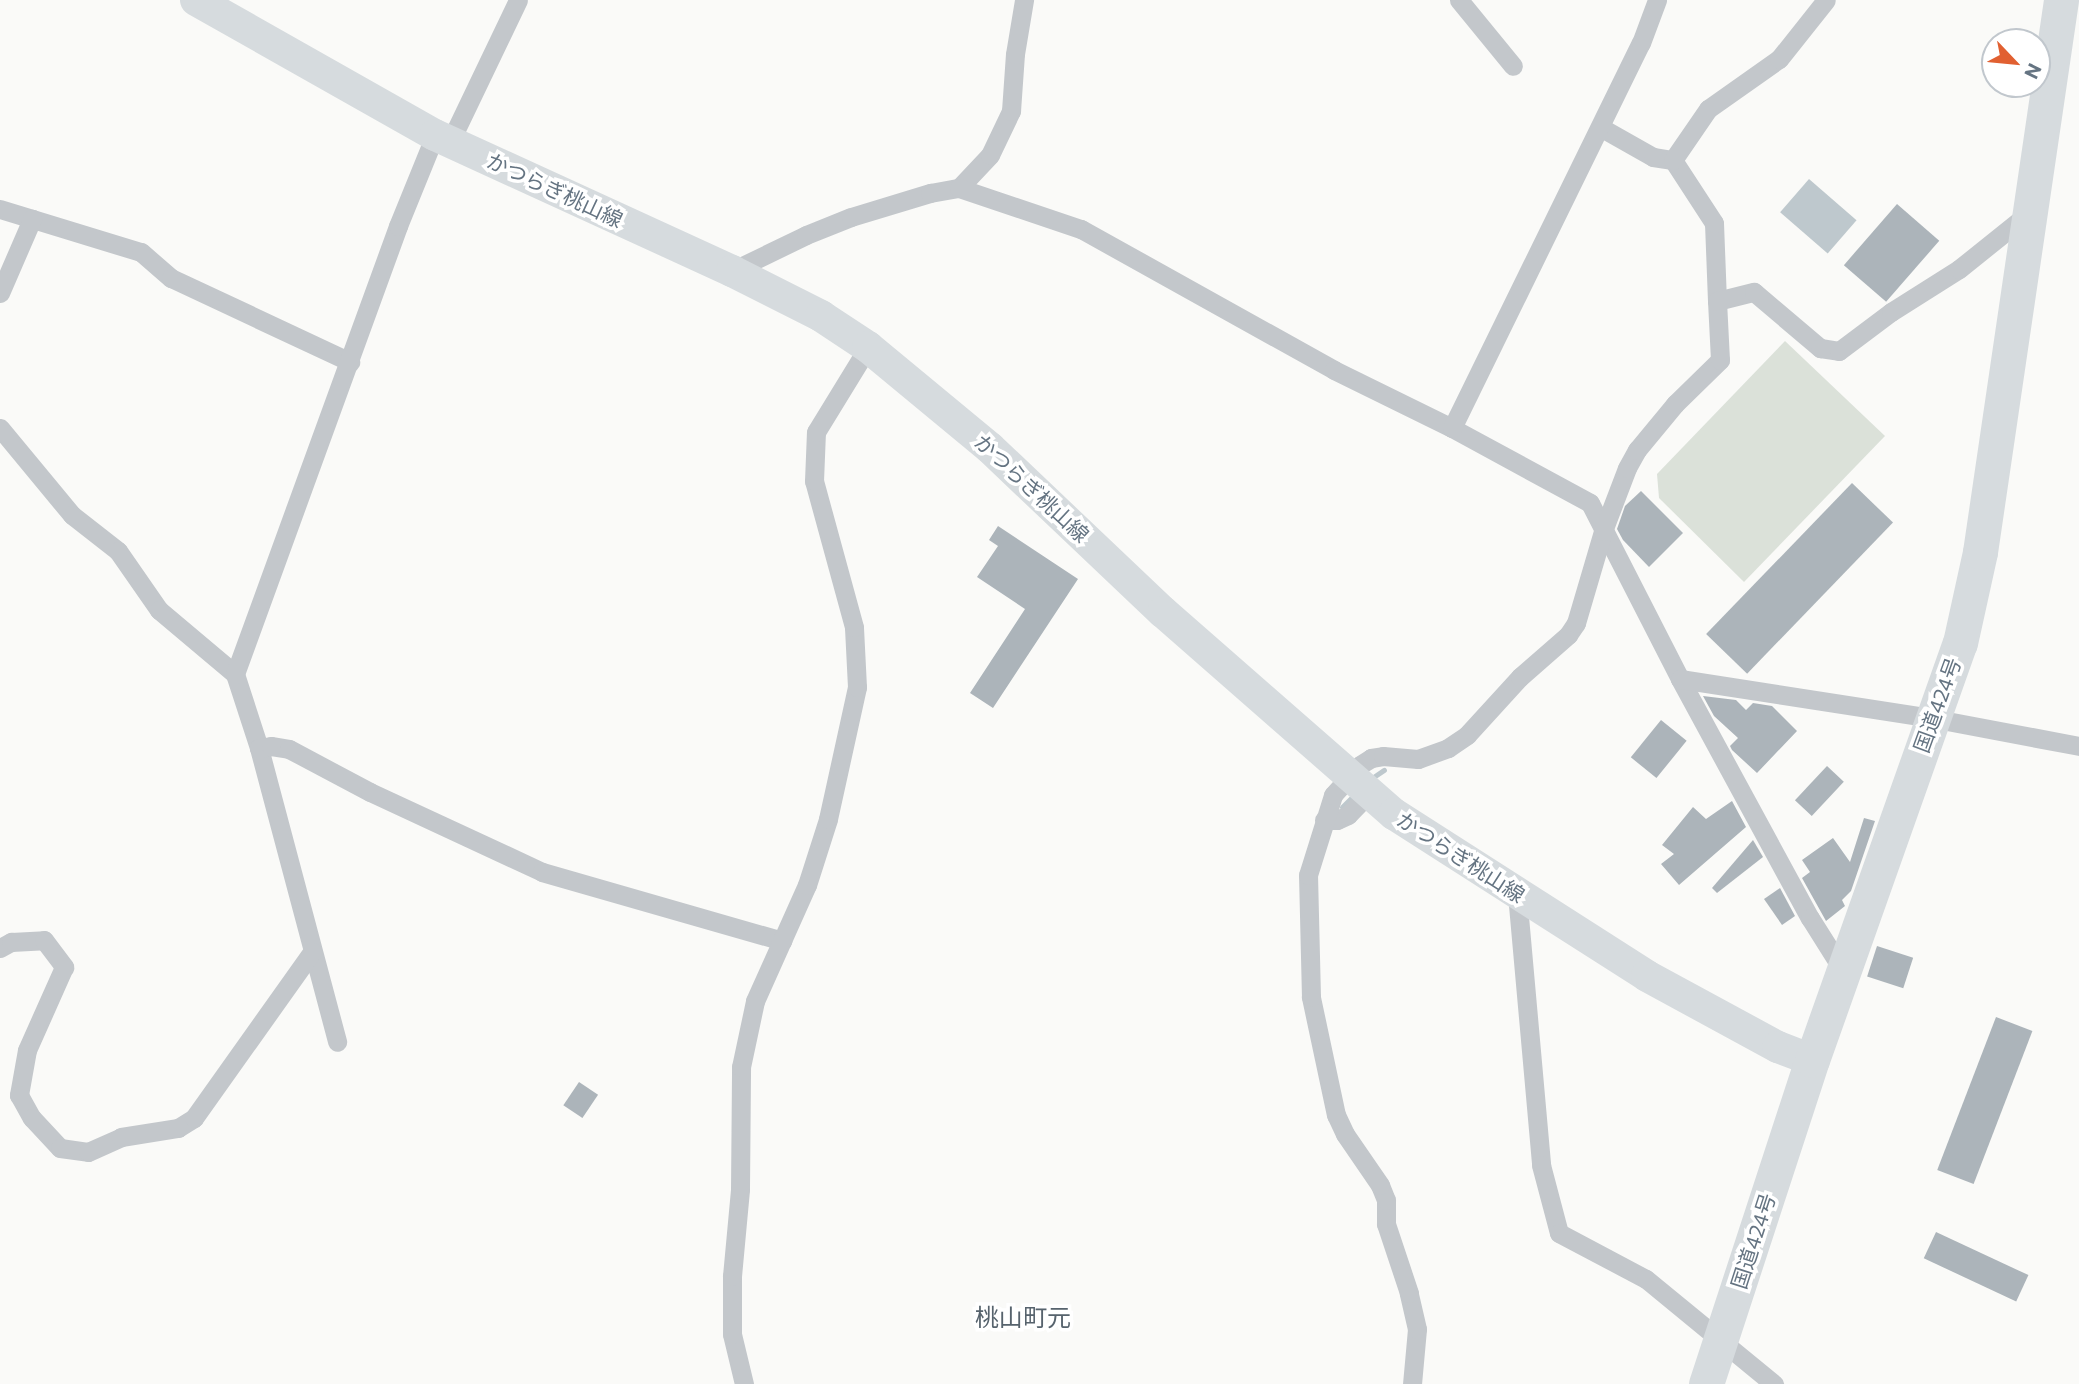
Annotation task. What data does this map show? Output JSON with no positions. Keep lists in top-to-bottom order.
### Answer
{
  "streets": {
    "highway": ["国道424号"],
    "main road": ["かつらぎ桃山線"]
  },
  "crossings": [
    ["かつらぎ桃山線", "国道424号"]
  ],
  "districts": ["桃山町元"],
  "north": "bottom right"
}
